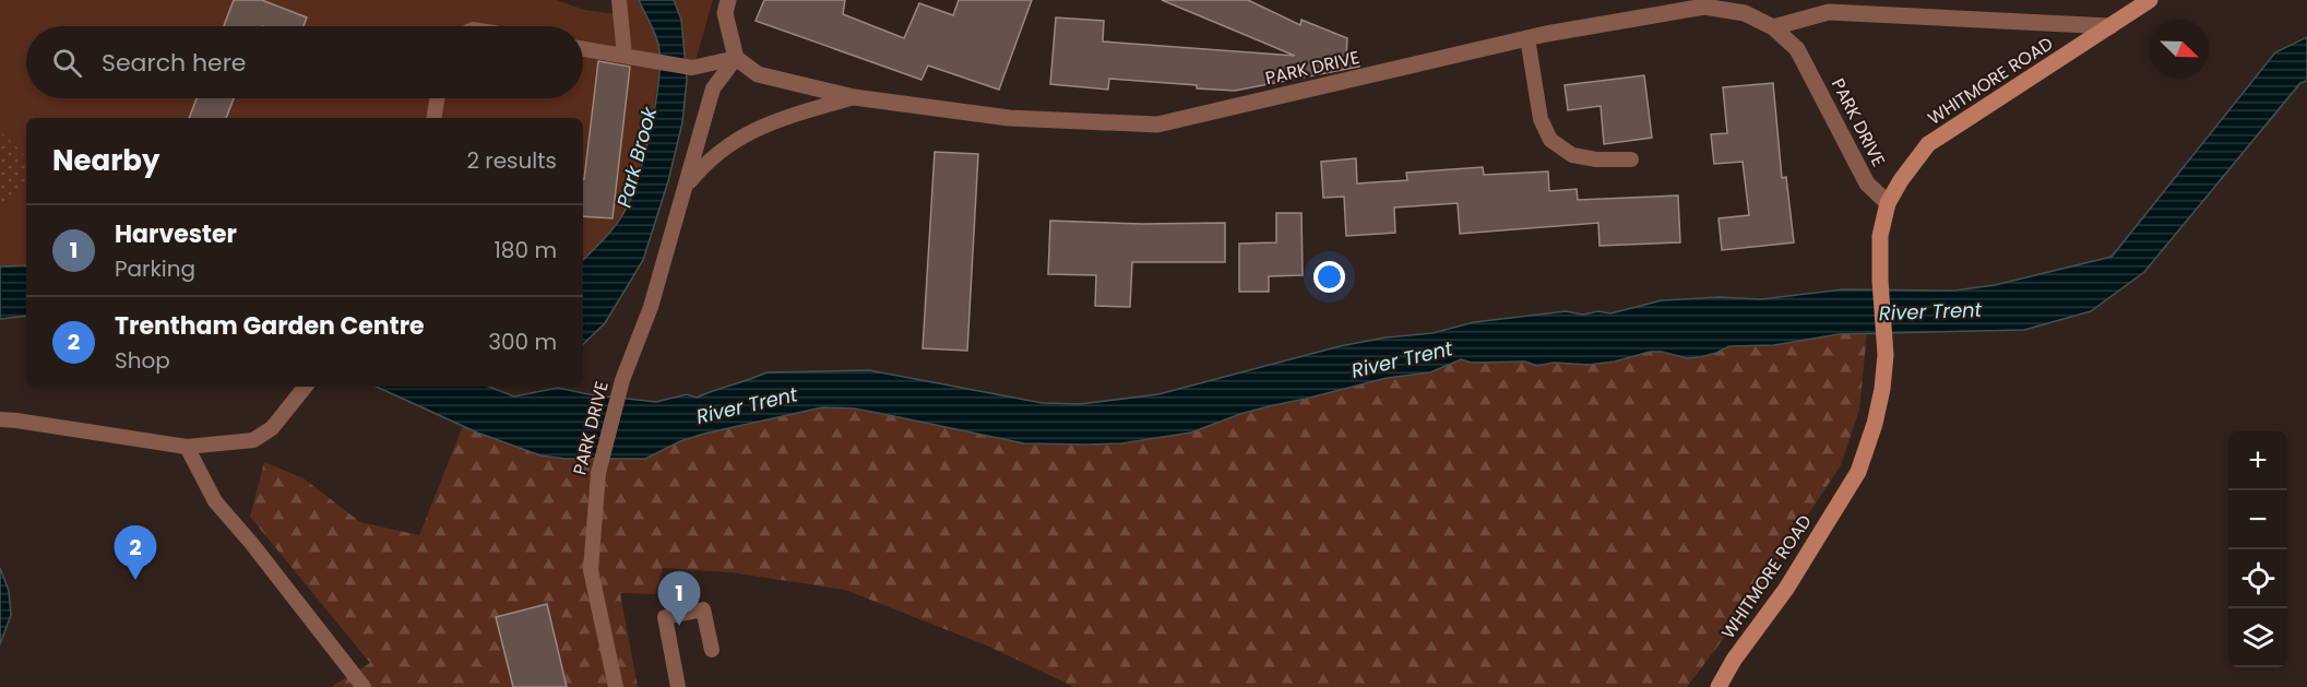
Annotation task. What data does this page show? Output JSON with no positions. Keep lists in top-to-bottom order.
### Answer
{
  "streets": {
    "main road": ["WHITMORE ROAD"],
    "street": ["PARK DRIVE"]
  },
  "crossings": [
    ["PARK DRIVE", "WHITMORE ROAD"]
  ],
  "water": ["Park Brook", "River Trent"],
  "north": "bottom right",
  "page": {
    "search": "Search here",
    "heading": ["Nearby", "2 results"],
    "list": [
      {
        "mark": "1",
        "name": "Harvester",
        "note": "Parking",
        "value": "180 m"
      },
      {
        "mark": "2",
        "name": "Trentham Garden Centre",
        "note": "Shop",
        "value": "300 m"
      }
    ],
    "map_buttons": ["+", "−"],
    "pins": ["2", "1"]
  }
}
